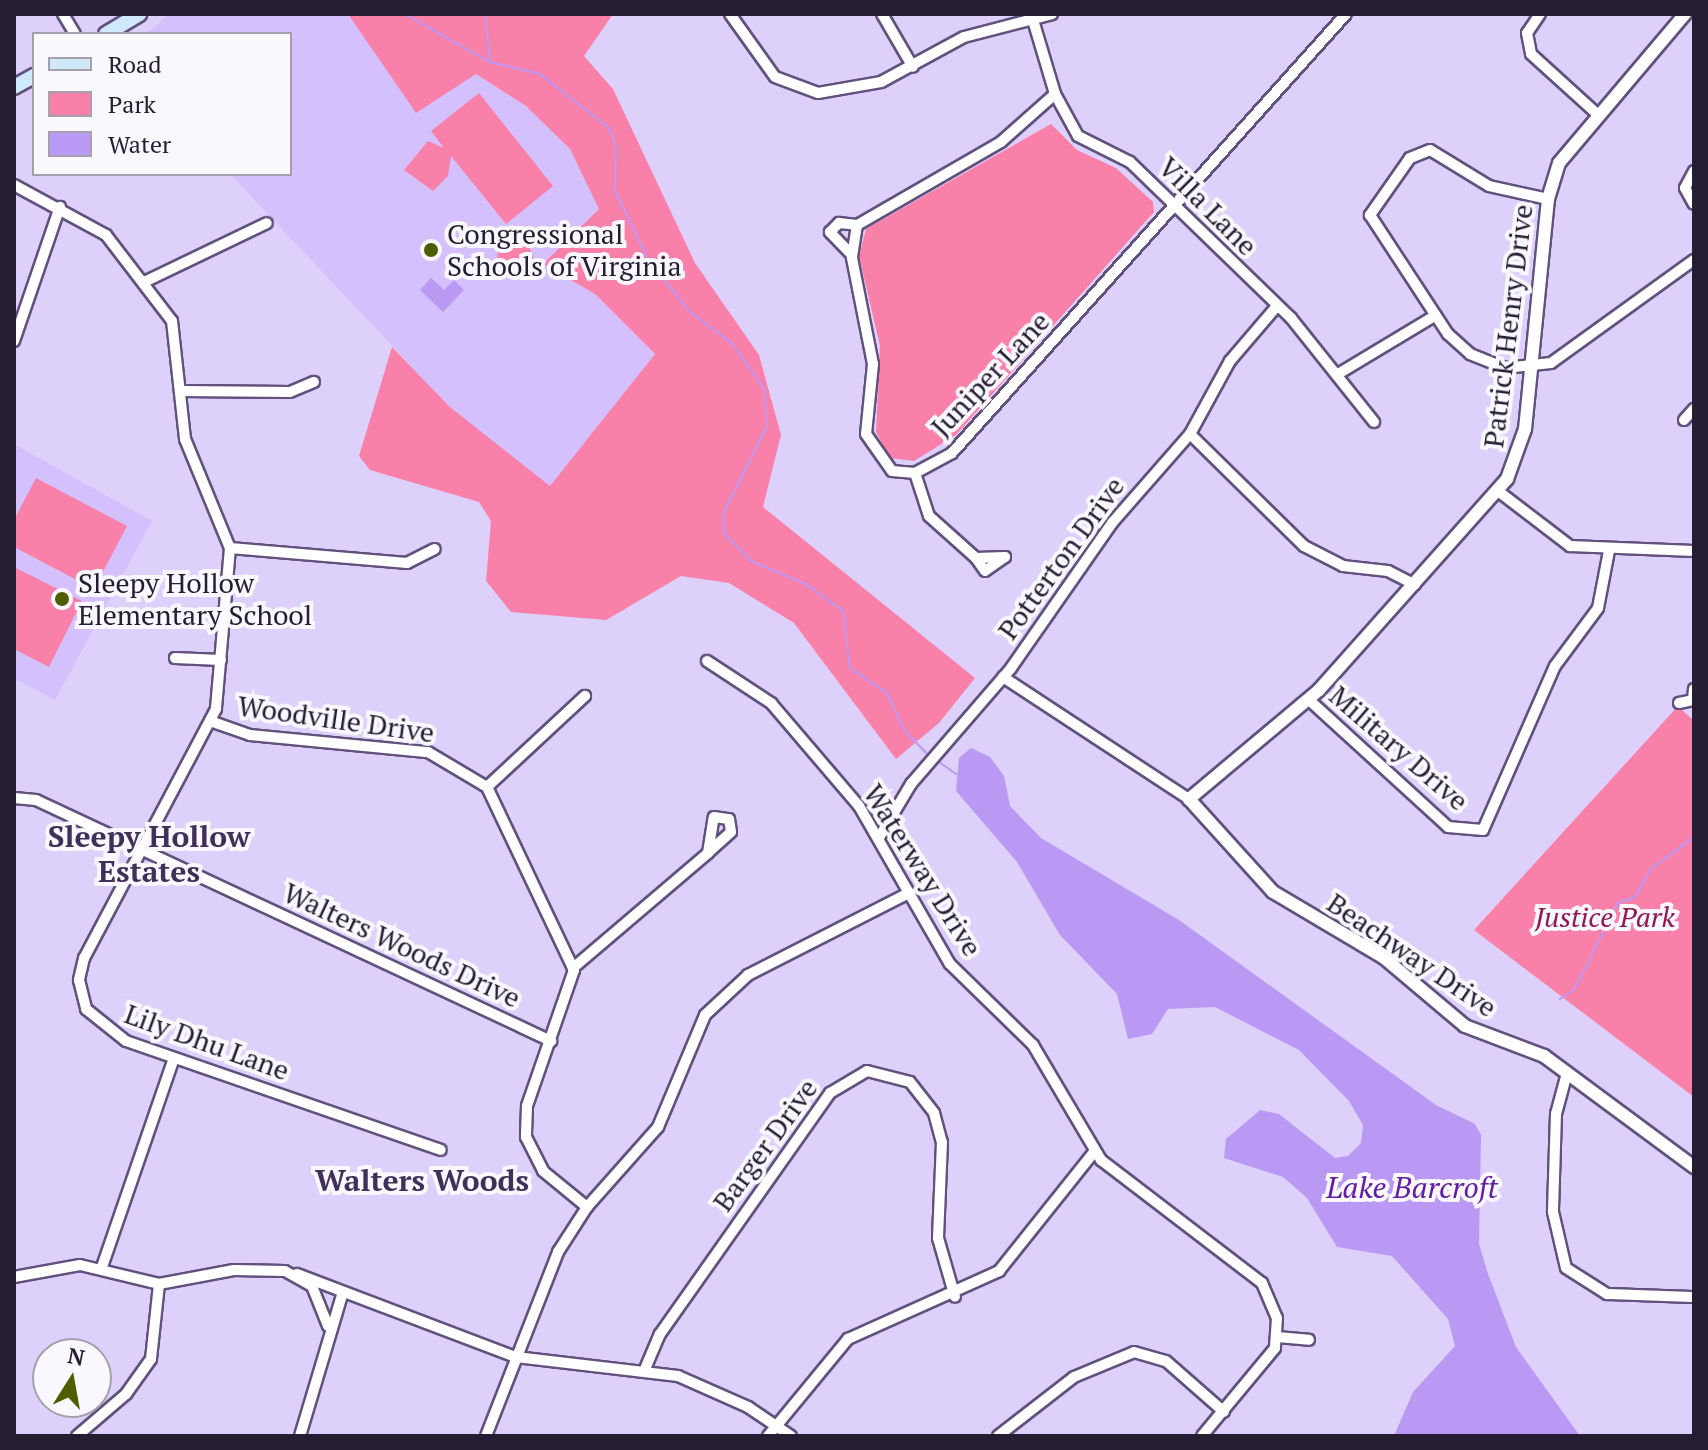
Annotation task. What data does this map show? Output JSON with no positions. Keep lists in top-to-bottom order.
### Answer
{
  "streets": {
    "street": [
      "Villa Lane",
      "Patrick Henry Drive",
      "Juniper Lane",
      "Potterton Drive",
      "Woodville Drive",
      "Military Drive",
      "Waterway Drive",
      "Walters Woods Drive",
      "Beachway Drive",
      "Lily Dhu Lane",
      "Barger Drive"
    ]
  },
  "crossings": [
    ["Villa Lane", "Juniper Lane"],
    ["Villa Lane", "Potterton Drive"],
    ["Patrick Henry Drive", "Military Drive"],
    ["Patrick Henry Drive", "Beachway Drive"],
    ["Potterton Drive", "Waterway Drive"],
    ["Potterton Drive", "Beachway Drive"],
    ["Woodville Drive", "Lily Dhu Lane"],
    ["Walters Woods Drive", "Lily Dhu Lane"]
  ],
  "districts": ["Sleepy Hollow Estates", "Walters Woods"],
  "water": ["Lake Barcroft"],
  "parks": ["Justice Park"],
  "places": ["Congressional Schools of Virginia", "Sleepy Hollow Elementary School"],
  "legend": ["Road", "Park", "Water"],
  "north": "top"
}
